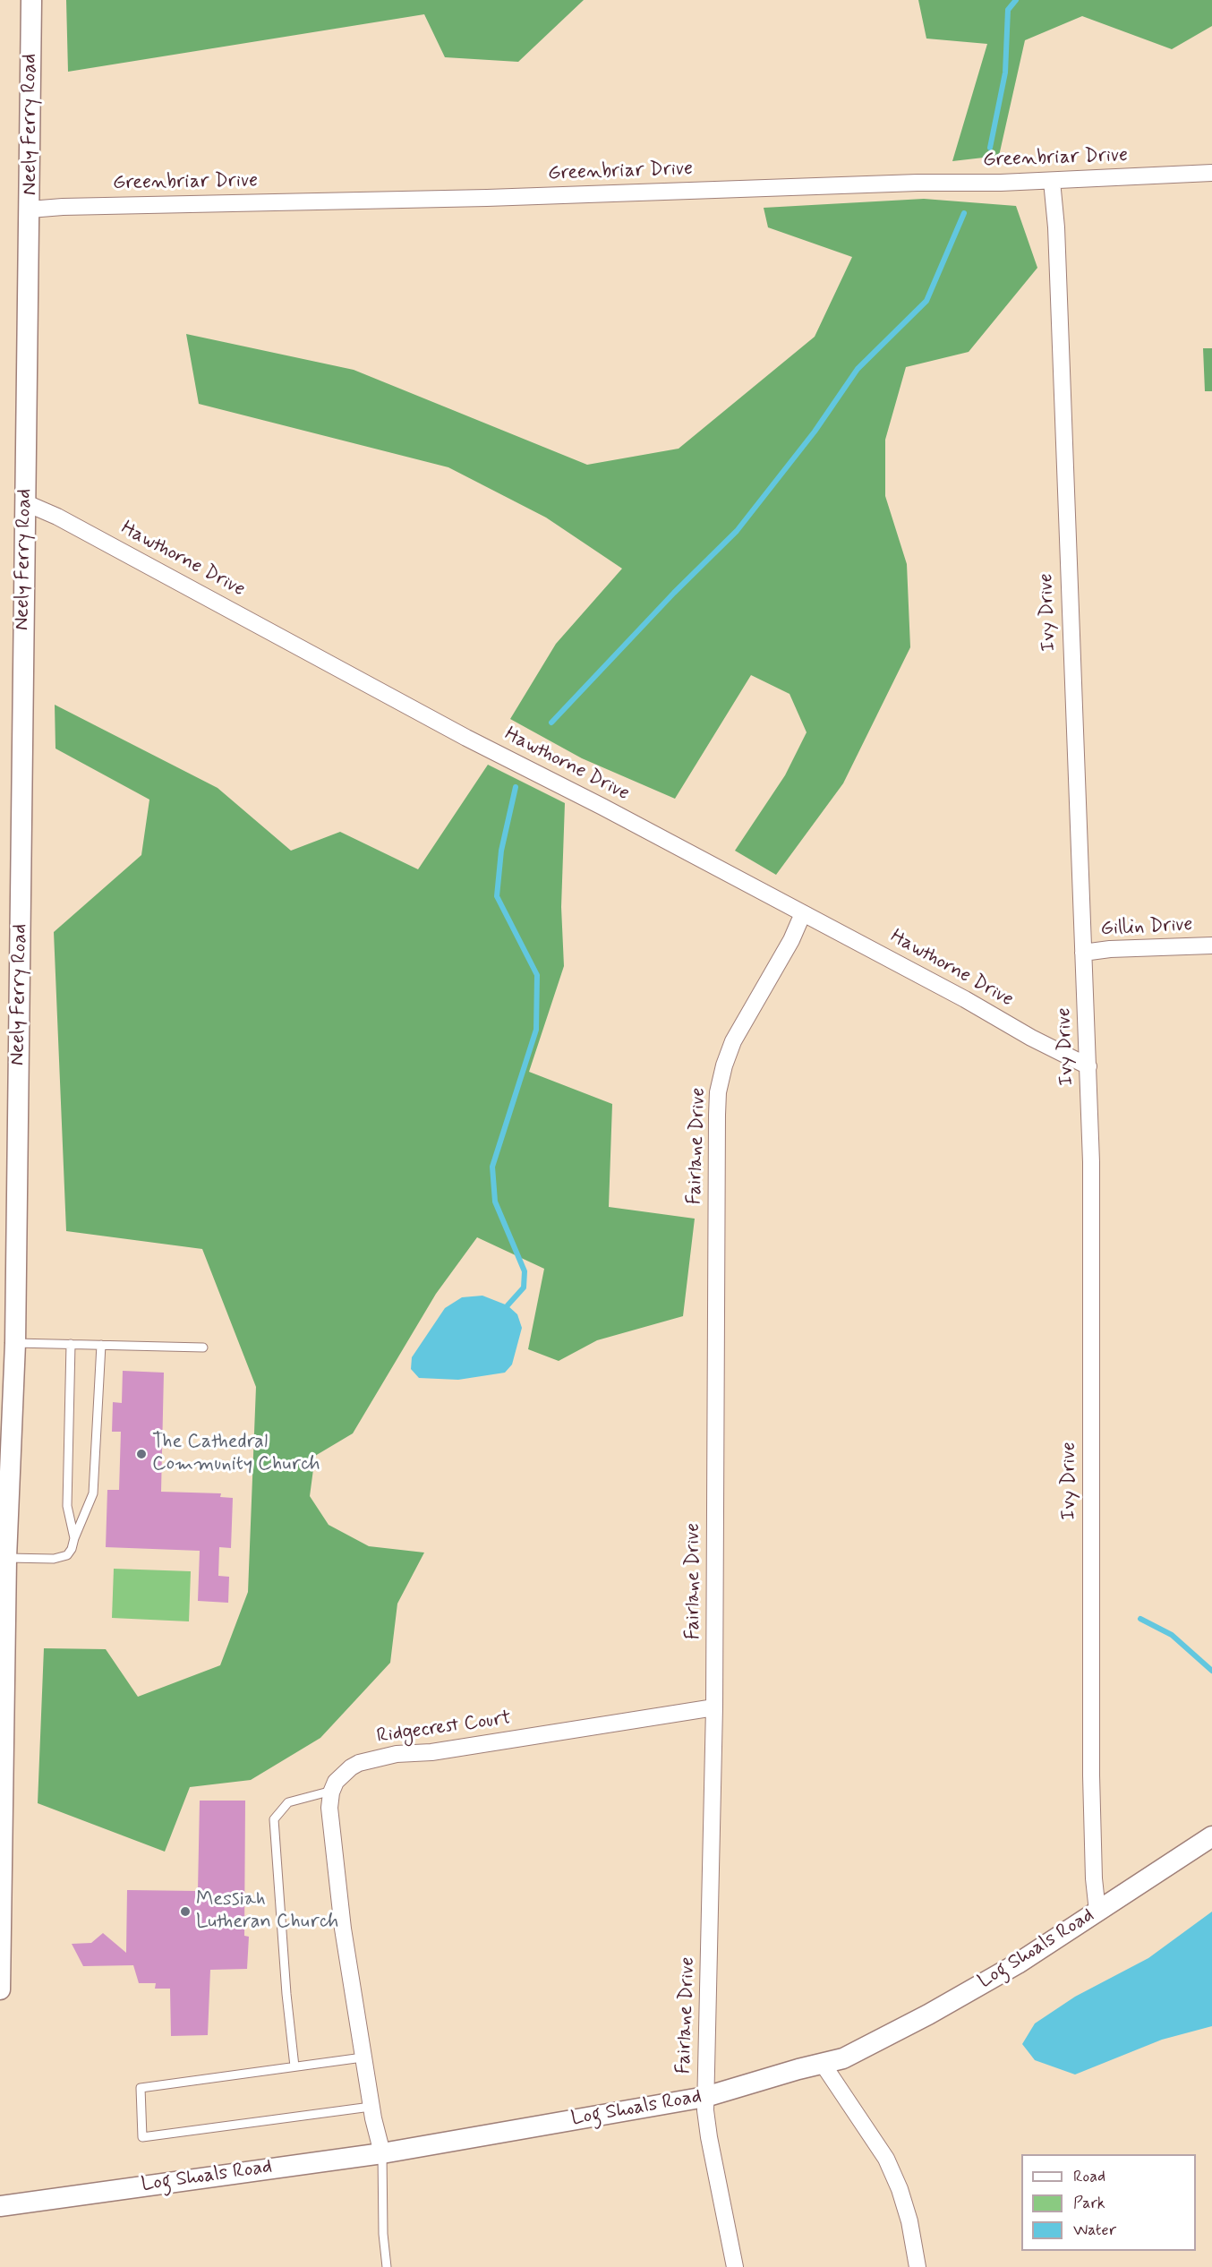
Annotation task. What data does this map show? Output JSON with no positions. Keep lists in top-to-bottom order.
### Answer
{
  "streets": {
    "street": [
      "Neely Ferry Road",
      "Greenbriar Drive",
      "Hawthorne Drive",
      "Ivy Drive",
      "Gillin Drive",
      "Fairlane Drive",
      "Ridgecrest Court",
      "Log Shoals Road"
    ]
  },
  "crossings": [
    ["Neely Ferry Road", "Greenbriar Drive"],
    ["Neely Ferry Road", "Hawthorne Drive"],
    ["Greenbriar Drive", "Ivy Drive"],
    ["Hawthorne Drive", "Ivy Drive"],
    ["Hawthorne Drive", "Fairlane Drive"],
    ["Ivy Drive", "Gillin Drive"],
    ["Ivy Drive", "Log Shoals Road"],
    ["Fairlane Drive", "Ridgecrest Court"],
    ["Fairlane Drive", "Log Shoals Road"]
  ],
  "places": ["The Cathedral Community Church", "Messiah Lutheran Church"],
  "legend": ["Road", "Park", "Water"]
}
